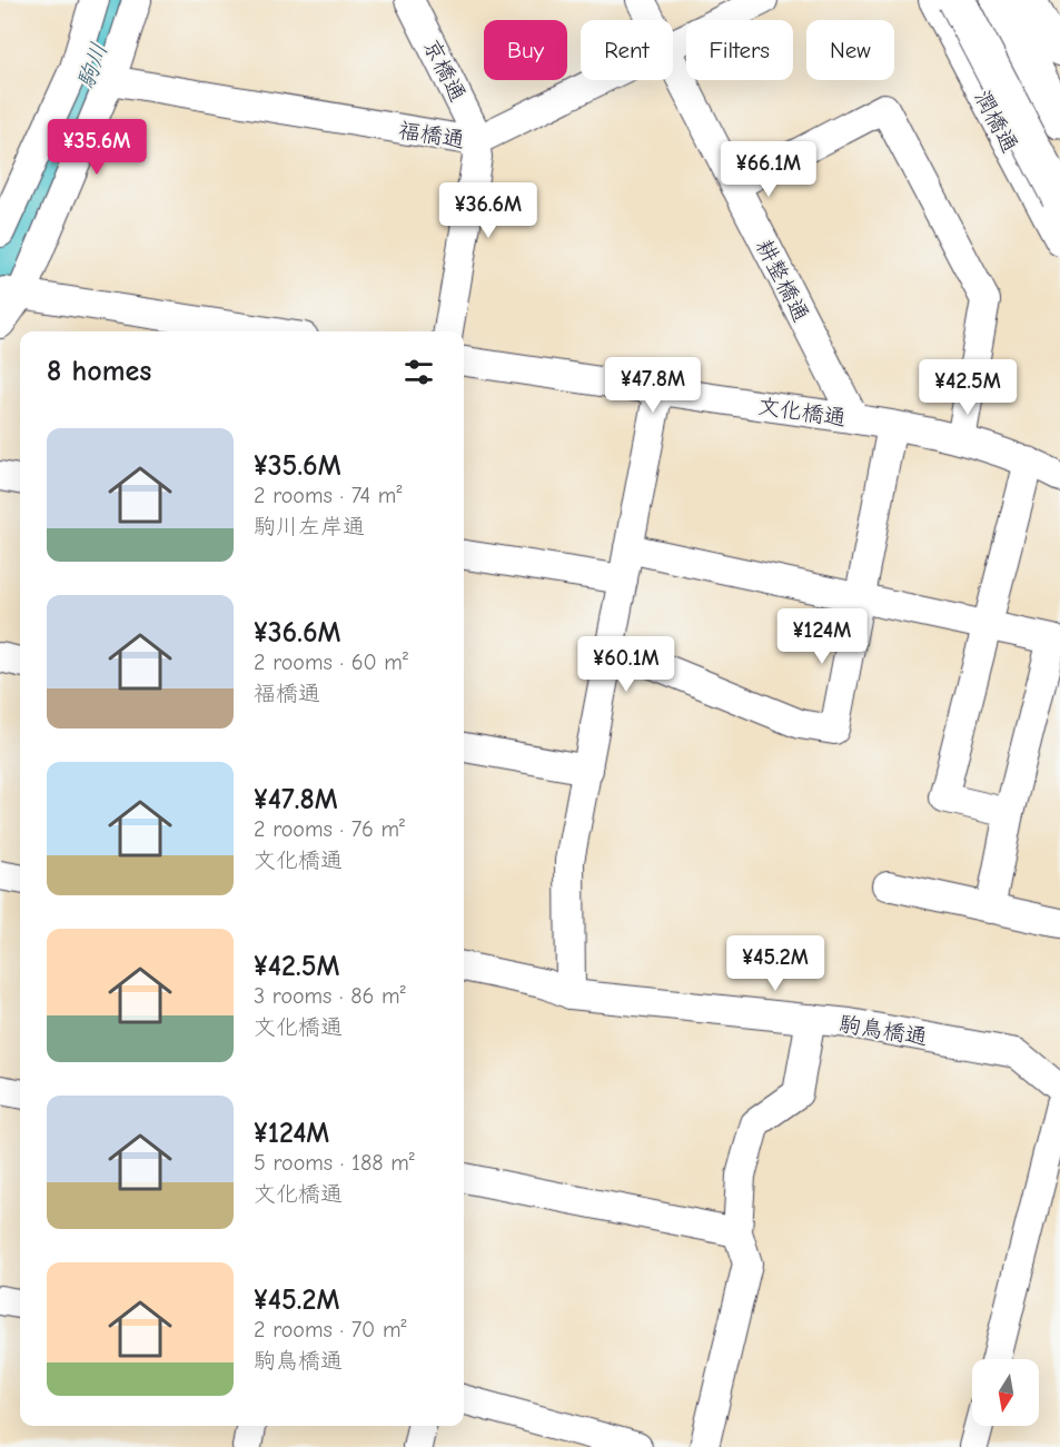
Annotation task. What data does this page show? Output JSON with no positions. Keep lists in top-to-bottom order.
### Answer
{
  "streets": {
    "street": [
      "京橋通",
      "潤橋通",
      "福橋通",
      "耕整橋通",
      "文化橋通",
      "駒鳥橋通"
    ]
  },
  "crossings": [
    ["京橋通", "福橋通"],
    ["耕整橋通", "文化橋通"]
  ],
  "water": ["駒川"],
  "north": "bottom",
  "page": {
    "chip": [
      "Buy",
      "Rent",
      "Filters",
      "New"
    ],
    "price": [
      "¥35.6M",
      "¥66.1M",
      "¥36.6M",
      "¥47.8M",
      "¥42.5M",
      "¥124M",
      "¥60.1M",
      "¥45.2M"
    ],
    "heading": "8 homes",
    "list": [
      {
        "name": "¥35.6M",
        "note": "2 rooms · 74 m² · 駒川左岸通"
      },
      {
        "name": "¥36.6M",
        "note": "2 rooms · 60 m² · 福橋通"
      },
      {
        "name": "¥47.8M",
        "note": "2 rooms · 76 m² · 文化橋通"
      },
      {
        "name": "¥42.5M",
        "note": "3 rooms · 86 m² · 文化橋通"
      },
      {
        "name": "¥124M",
        "note": "5 rooms · 188 m² · 文化橋通"
      },
      {
        "name": "¥45.2M",
        "note": "2 rooms · 70 m² · 駒鳥橋通"
      }
    ]
  }
}
